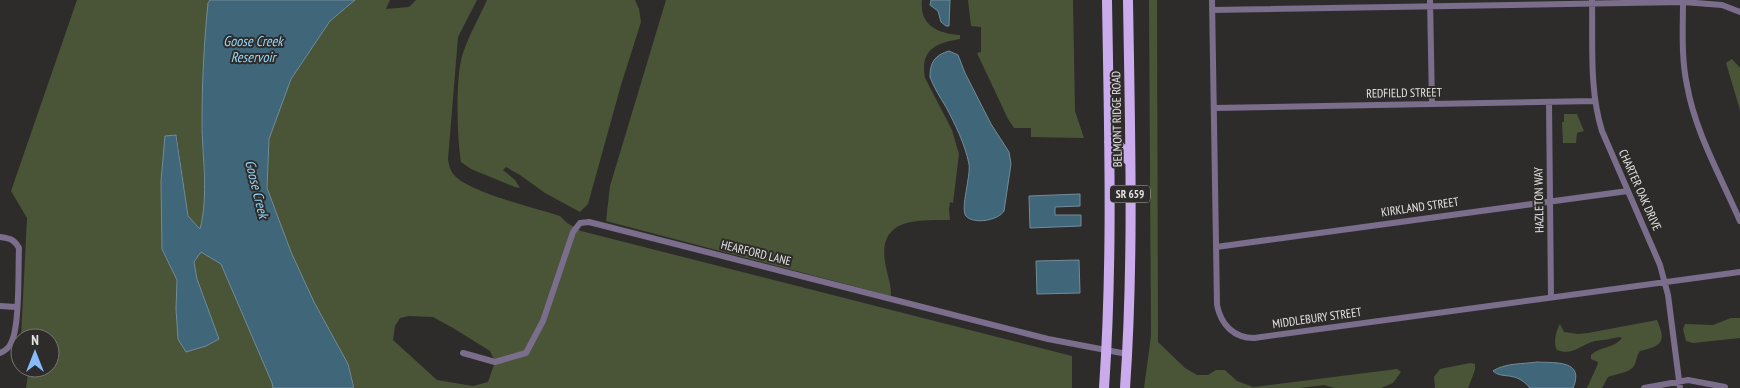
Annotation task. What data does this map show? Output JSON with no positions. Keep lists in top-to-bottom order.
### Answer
{
  "streets": {
    "main road": ["BELMONT RIDGE ROAD", "SR 659"],
    "street": [
      "REDFIELD STREET",
      "CHARTER OAK DRIVE",
      "HAZLETON WAY",
      "KIRKLAND STREET",
      "HEARFORD LANE",
      "MIDDLEBURY STREET"
    ]
  },
  "crossings": [
    ["REDFIELD STREET", "CHARTER OAK DRIVE"],
    ["REDFIELD STREET", "HAZLETON WAY"],
    ["REDFIELD STREET", "MIDDLEBURY STREET"],
    ["BELMONT RIDGE ROAD", "HEARFORD LANE"],
    ["CHARTER OAK DRIVE", "KIRKLAND STREET"],
    ["CHARTER OAK DRIVE", "MIDDLEBURY STREET"],
    ["HAZLETON WAY", "KIRKLAND STREET"],
    ["HAZLETON WAY", "MIDDLEBURY STREET"],
    ["KIRKLAND STREET", "MIDDLEBURY STREET"]
  ],
  "water": ["Goose Creek Reservoir", "Goose Creek"],
  "north": "top"
}
